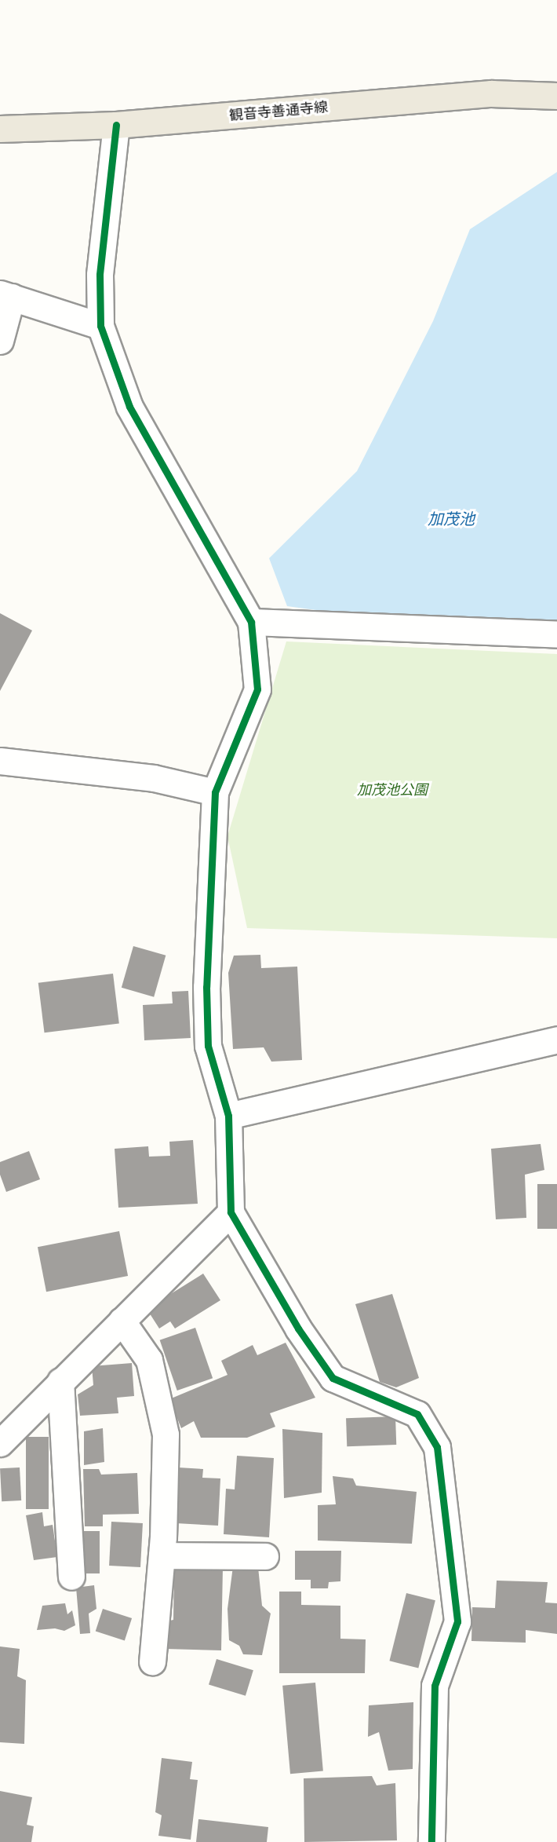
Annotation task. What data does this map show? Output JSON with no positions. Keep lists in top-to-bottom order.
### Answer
{
  "streets": {
    "main road": ["観音寺善通寺線"]
  },
  "water": ["加茂池"],
  "parks": ["加茂池公園"]
}
